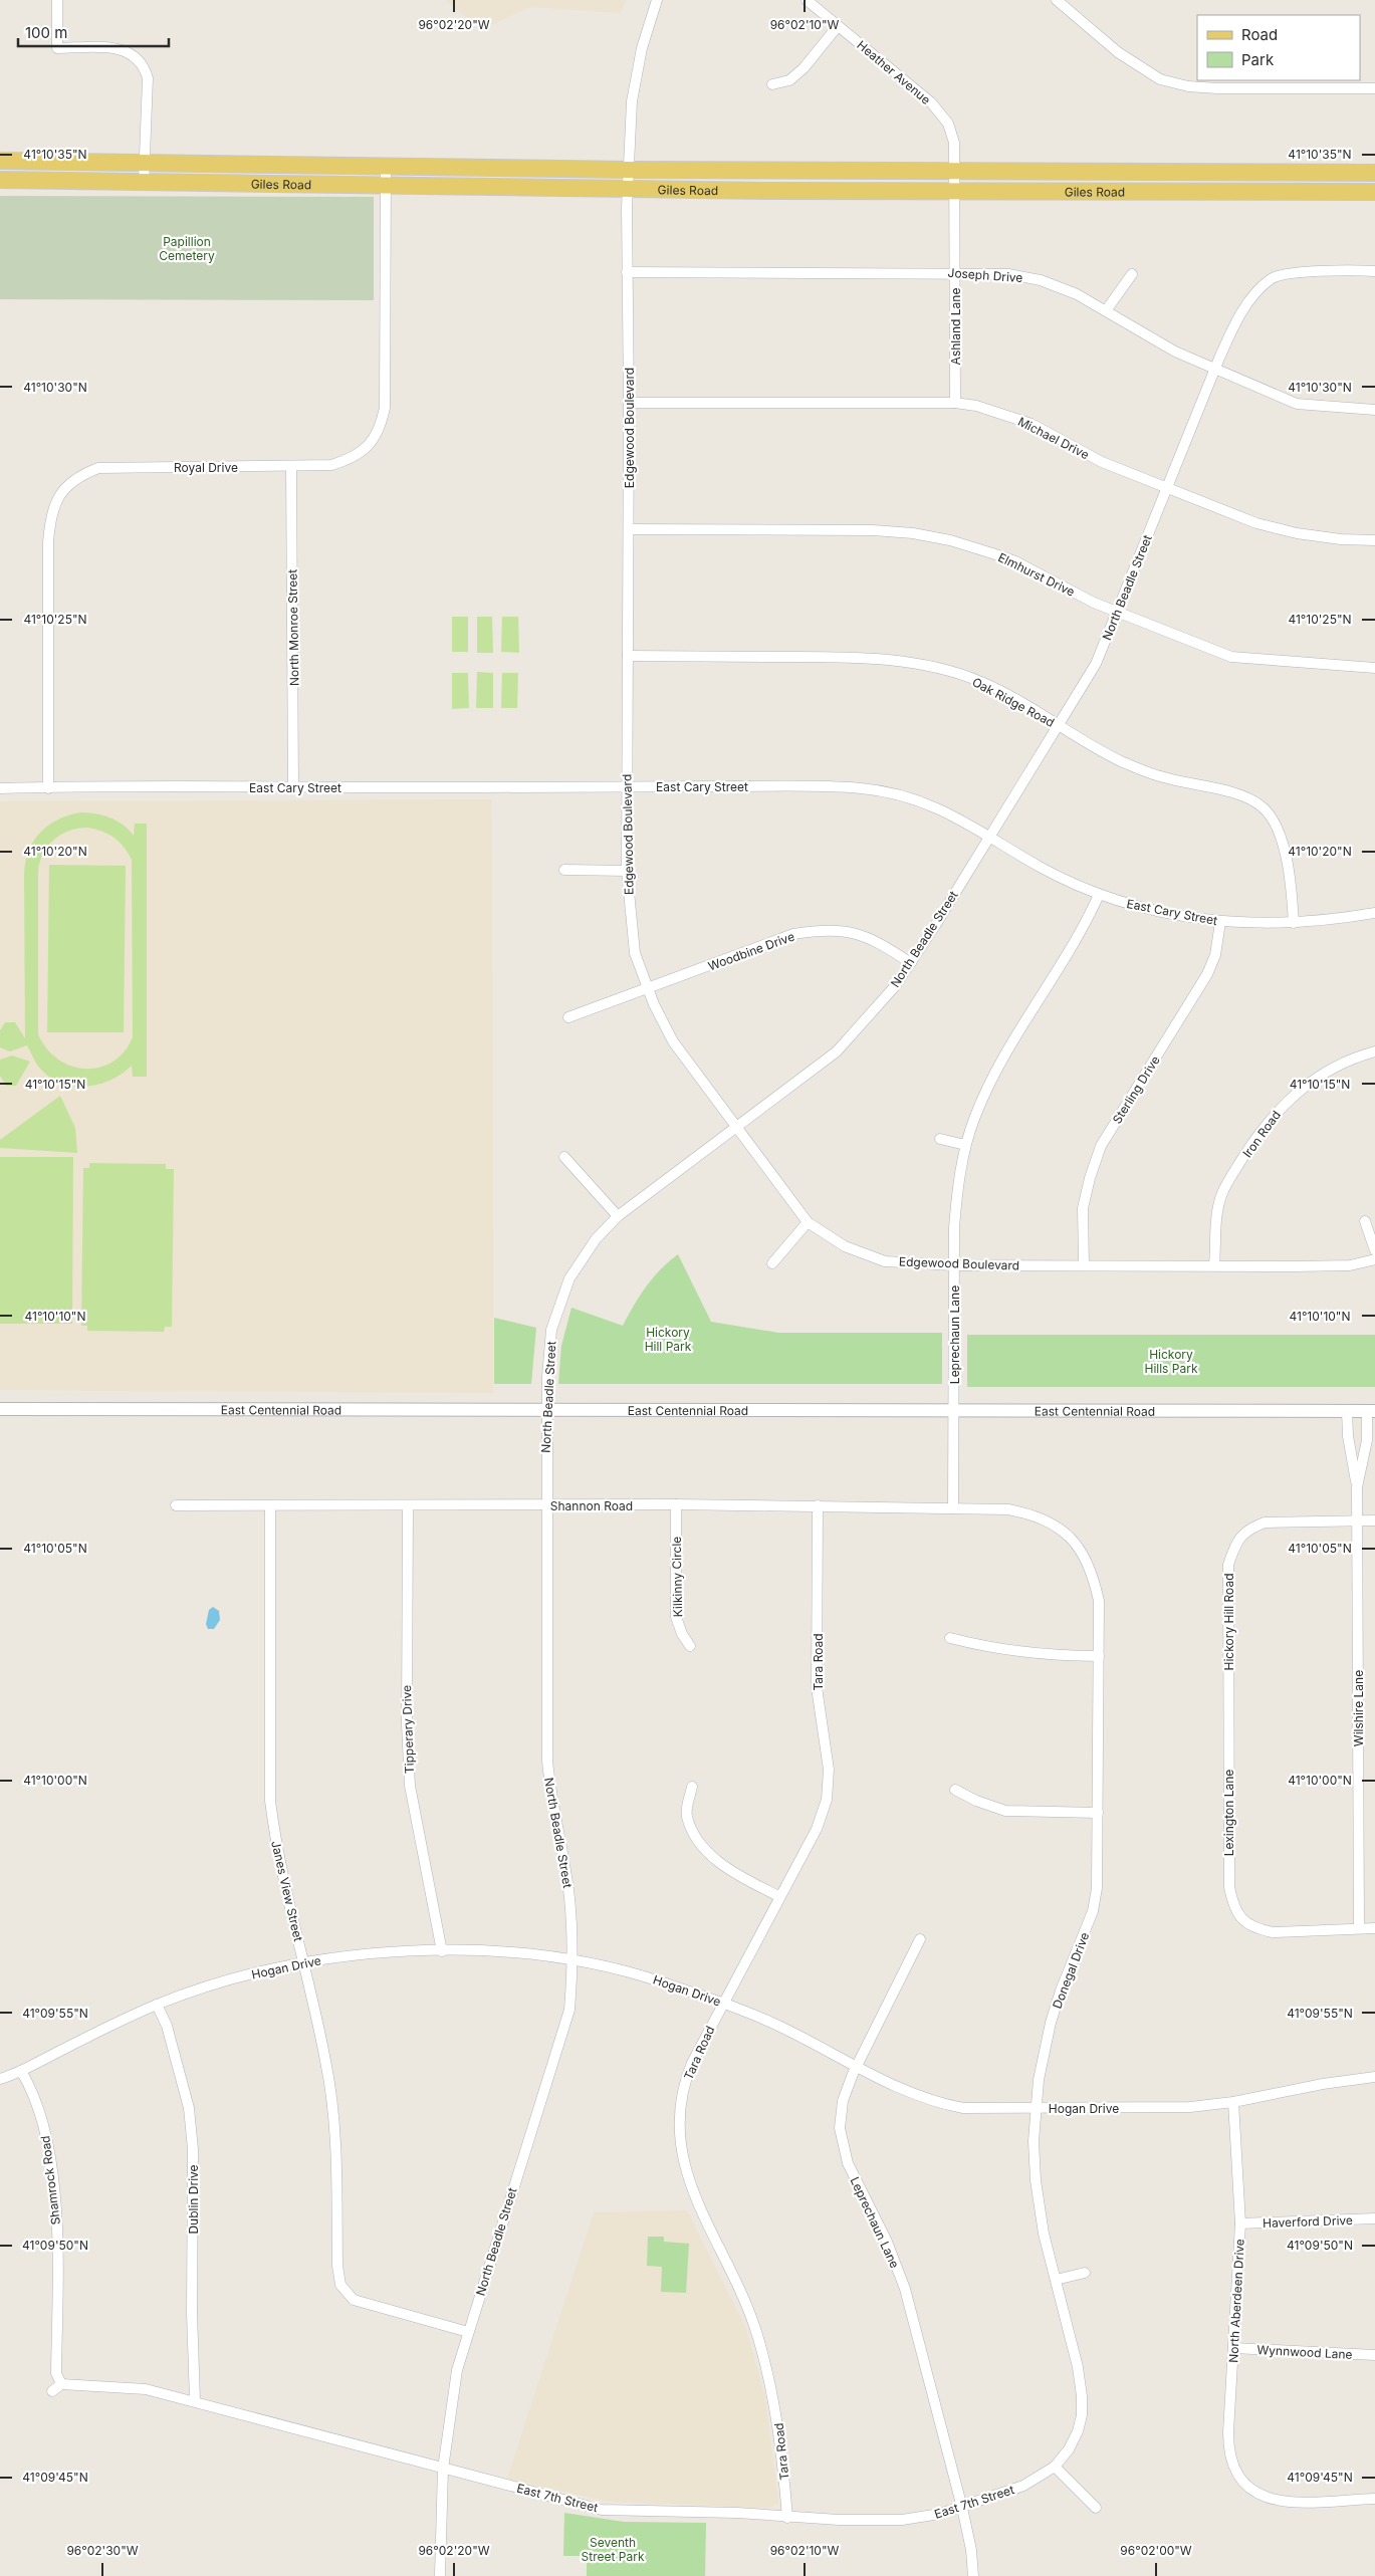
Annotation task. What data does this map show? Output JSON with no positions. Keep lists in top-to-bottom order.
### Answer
{
  "streets": {
    "main road": ["Giles Road"],
    "street": [
      "Heather Avenue",
      "Joseph Drive",
      "Ashland Lane",
      "Edgewood Boulevard",
      "Michael Drive",
      "Royal Drive",
      "Elmhurst Drive",
      "North Beadle Street",
      "North Monroe Street",
      "Oak Ridge Road",
      "East Cary Street",
      "Woodbine Drive",
      "Sterling Drive",
      "Iron Road",
      "Leprechaun Lane",
      "East Centennial Road",
      "Shannon Road",
      "Kilkinny Circle",
      "Hickory Hill Road",
      "Tara Road",
      "Wilshire Lane",
      "Tipperary Drive",
      "Lexington Lane",
      "Janes View Street",
      "Hogan Drive",
      "Donegal Drive",
      "Shamrock Road",
      "Dublin Drive",
      "Haverford Drive",
      "North Aberdeen Drive",
      "Wynnwood Lane",
      "East 7th Street"
    ]
  },
  "crossings": [
    ["Heather Avenue", "Giles Road"],
    ["Heather Avenue", "Ashland Lane"],
    ["Giles Road", "Ashland Lane"],
    ["Giles Road", "Edgewood Boulevard"],
    ["Giles Road", "Royal Drive"],
    ["Joseph Drive", "Ashland Lane"],
    ["Joseph Drive", "Edgewood Boulevard"],
    ["Joseph Drive", "North Beadle Street"],
    ["Ashland Lane", "Michael Drive"],
    ["Edgewood Boulevard", "Michael Drive"],
    ["Edgewood Boulevard", "Elmhurst Drive"],
    ["Edgewood Boulevard", "North Beadle Street"],
    ["Edgewood Boulevard", "Oak Ridge Road"],
    ["Edgewood Boulevard", "East Cary Street"],
    ["Edgewood Boulevard", "Woodbine Drive"],
    ["Edgewood Boulevard", "Sterling Drive"],
    ["Edgewood Boulevard", "Iron Road"],
    ["Edgewood Boulevard", "Leprechaun Lane"],
    ["Michael Drive", "North Beadle Street"],
    ["Royal Drive", "North Monroe Street"],
    ["Royal Drive", "East Cary Street"],
    ["Elmhurst Drive", "North Beadle Street"],
    ["North Beadle Street", "Oak Ridge Road"],
    ["North Beadle Street", "East Cary Street"],
    ["North Beadle Street", "Woodbine Drive"],
    ["North Beadle Street", "East Centennial Road"],
    ["North Beadle Street", "Shannon Road"],
    ["North Beadle Street", "Janes View Street"],
    ["North Beadle Street", "Hogan Drive"],
    ["North Beadle Street", "East 7th Street"],
    ["North Monroe Street", "East Cary Street"],
    ["Oak Ridge Road", "East Cary Street"],
    ["East Cary Street", "Sterling Drive"],
    ["East Cary Street", "Leprechaun Lane"],
    ["Leprechaun Lane", "East Centennial Road"],
    ["Leprechaun Lane", "Shannon Road"],
    ["Leprechaun Lane", "Hogan Drive"],
    ["Leprechaun Lane", "East 7th Street"],
    ["East Centennial Road", "Wilshire Lane"],
    ["Shannon Road", "Kilkinny Circle"],
    ["Shannon Road", "Tara Road"],
    ["Shannon Road", "Tipperary Drive"],
    ["Shannon Road", "Janes View Street"],
    ["Shannon Road", "Donegal Drive"],
    ["Hickory Hill Road", "Wilshire Lane"],
    ["Hickory Hill Road", "Lexington Lane"],
    ["Tara Road", "Hogan Drive"],
    ["Tara Road", "East 7th Street"],
    ["Wilshire Lane", "Lexington Lane"],
    ["Tipperary Drive", "Hogan Drive"],
    ["Janes View Street", "Hogan Drive"],
    ["Hogan Drive", "Donegal Drive"],
    ["Hogan Drive", "Shamrock Road"],
    ["Hogan Drive", "Dublin Drive"],
    ["Hogan Drive", "North Aberdeen Drive"],
    ["Donegal Drive", "East 7th Street"],
    ["Shamrock Road", "East 7th Street"],
    ["Dublin Drive", "East 7th Street"],
    ["Haverford Drive", "North Aberdeen Drive"],
    ["North Aberdeen Drive", "Wynnwood Lane"]
  ],
  "parks": [
    "Papillion Cemetery",
    "Hickory Hill Park",
    "Hickory Hills Park",
    "Seventh Street Park"
  ],
  "legend": ["Road", "Park"],
  "scale_bar": "100 m",
  "coordinates": [
    "96°02'20\"W",
    "96°02'10\"W",
    "41°10'35\"N",
    "41°10'30\"N",
    "41°10'25\"N",
    "41°10'20\"N",
    "41°10'15\"N",
    "41°10'10\"N",
    "41°10'05\"N",
    "41°10'00\"N",
    "41°09'55\"N",
    "41°09'50\"N",
    "41°09'45\"N",
    "96°02'30\"W",
    "96°02'00\"W"
  ]
}
